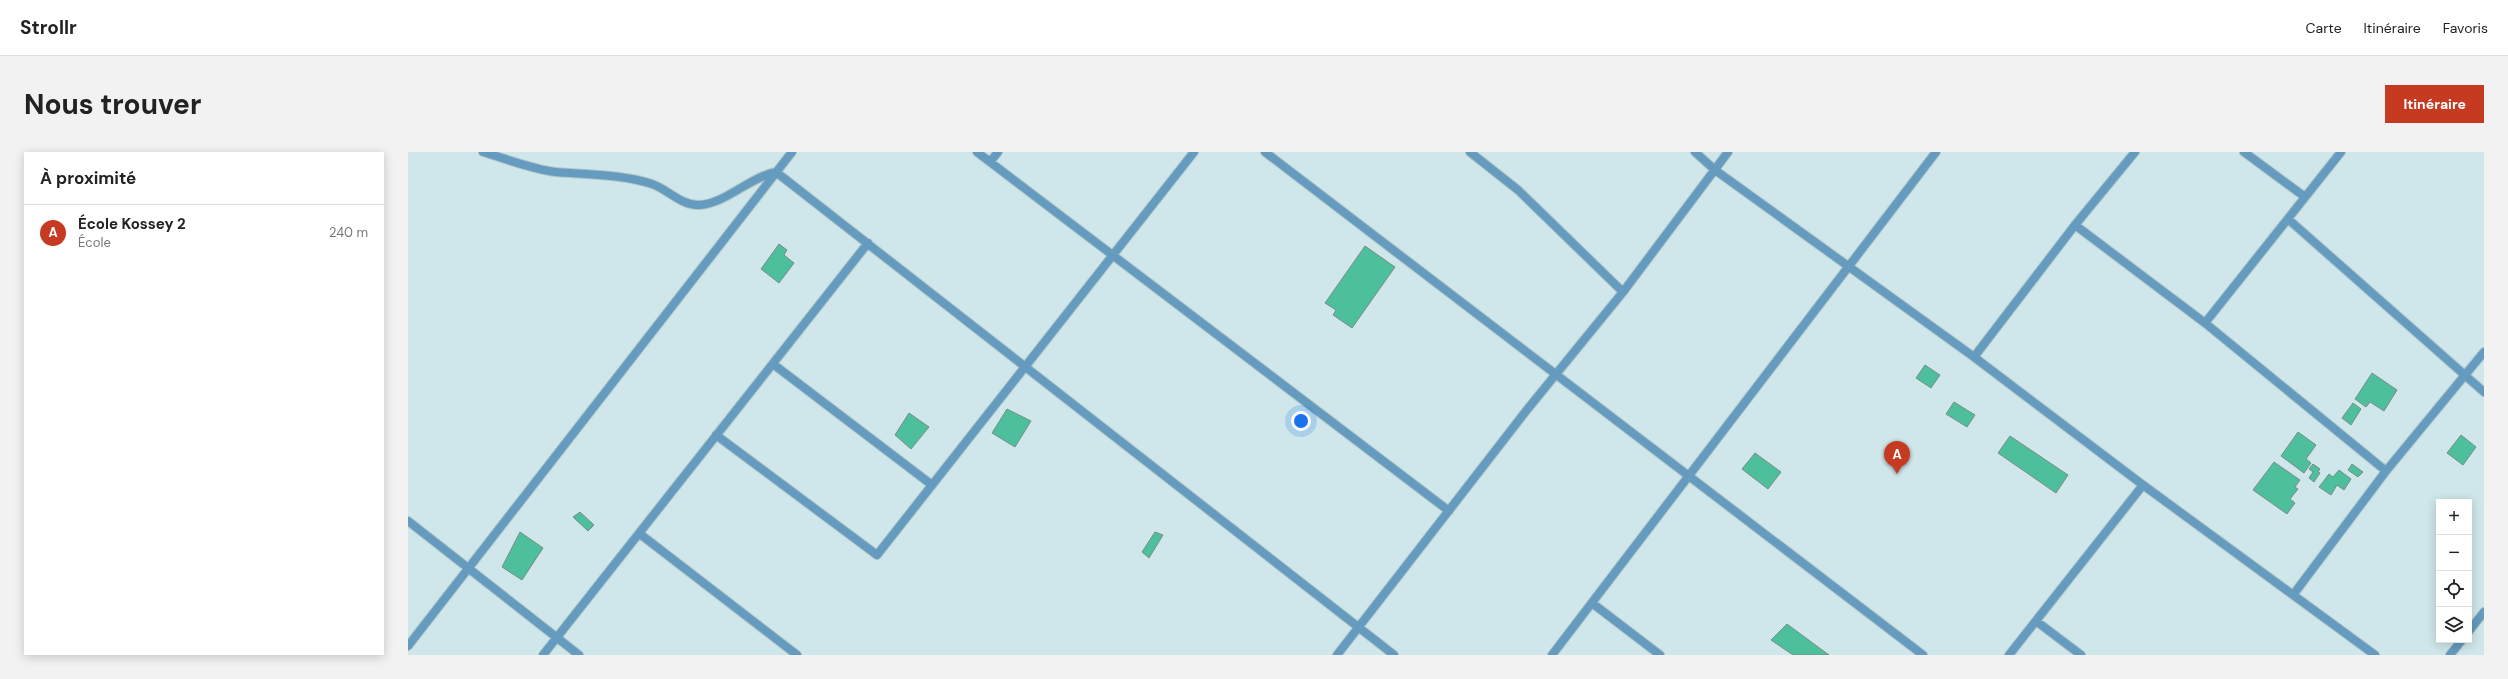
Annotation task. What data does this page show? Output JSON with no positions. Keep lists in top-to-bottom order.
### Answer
{
  "page": {
    "header": "Strollr",
    "nav": ["Carte", "Itinéraire", "Favoris"],
    "buttons": "Itinéraire",
    "title": "Nous trouver",
    "heading": "À proximité",
    "list": [
      {
        "mark": "A",
        "name": "École Kossey 2",
        "note": "École",
        "value": "240 m"
      }
    ],
    "pins": "A",
    "map_buttons": ["+", "−"]
  }
}
